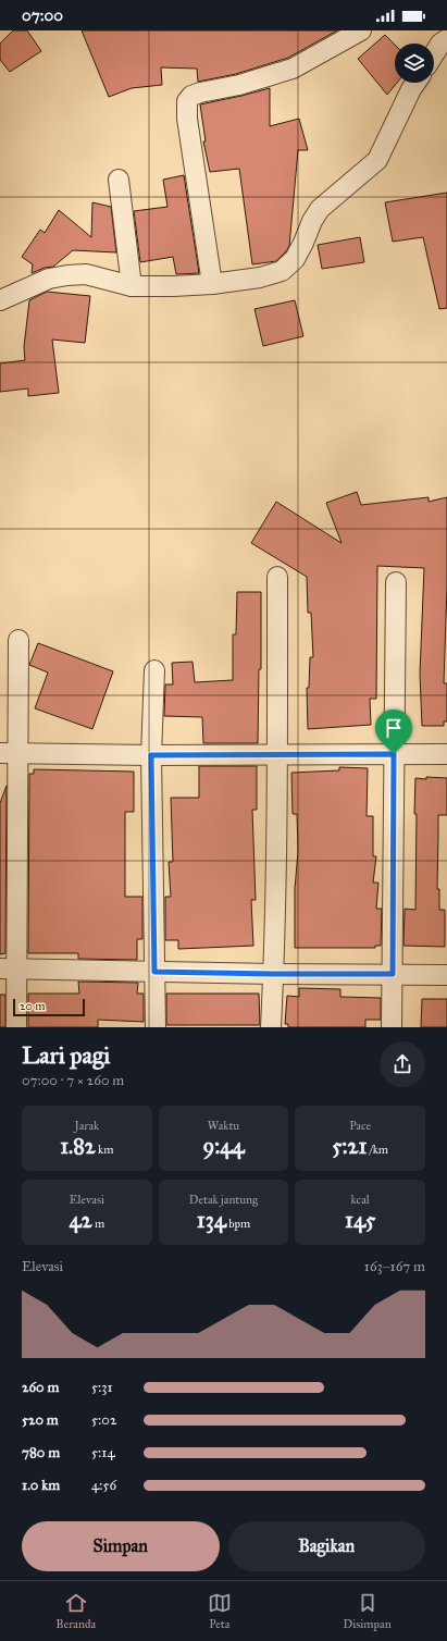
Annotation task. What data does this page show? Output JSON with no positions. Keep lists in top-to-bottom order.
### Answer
{
  "scale_bar": "20 m",
  "page": {
    "status": "07:00",
    "scale": "20 m",
    "heading": ["Lari pagi", "07:00 · 7 × 260 m"],
    "stats": [
      ["Jarak", "1.82 km"],
      ["Waktu", "9:44"],
      ["Pace", "5:21 /km"],
      ["Elevasi", "42 m"],
      ["Detak jantung", "134 bpm"],
      ["kcal", "145"]
    ],
    "chart": ["Elevasi", "163–167 m"],
    "list": [
      {
        "name": "260 m",
        "note": "5:31"
      },
      {
        "name": "520 m",
        "note": "5:02"
      },
      {
        "name": "780 m",
        "note": "5:14"
      },
      {
        "name": "1.0 km",
        "note": "4:56"
      }
    ],
    "buttons": ["Simpan", "Bagikan"],
    "tabs": ["Beranda", "Peta", "Disimpan"]
  }
}
